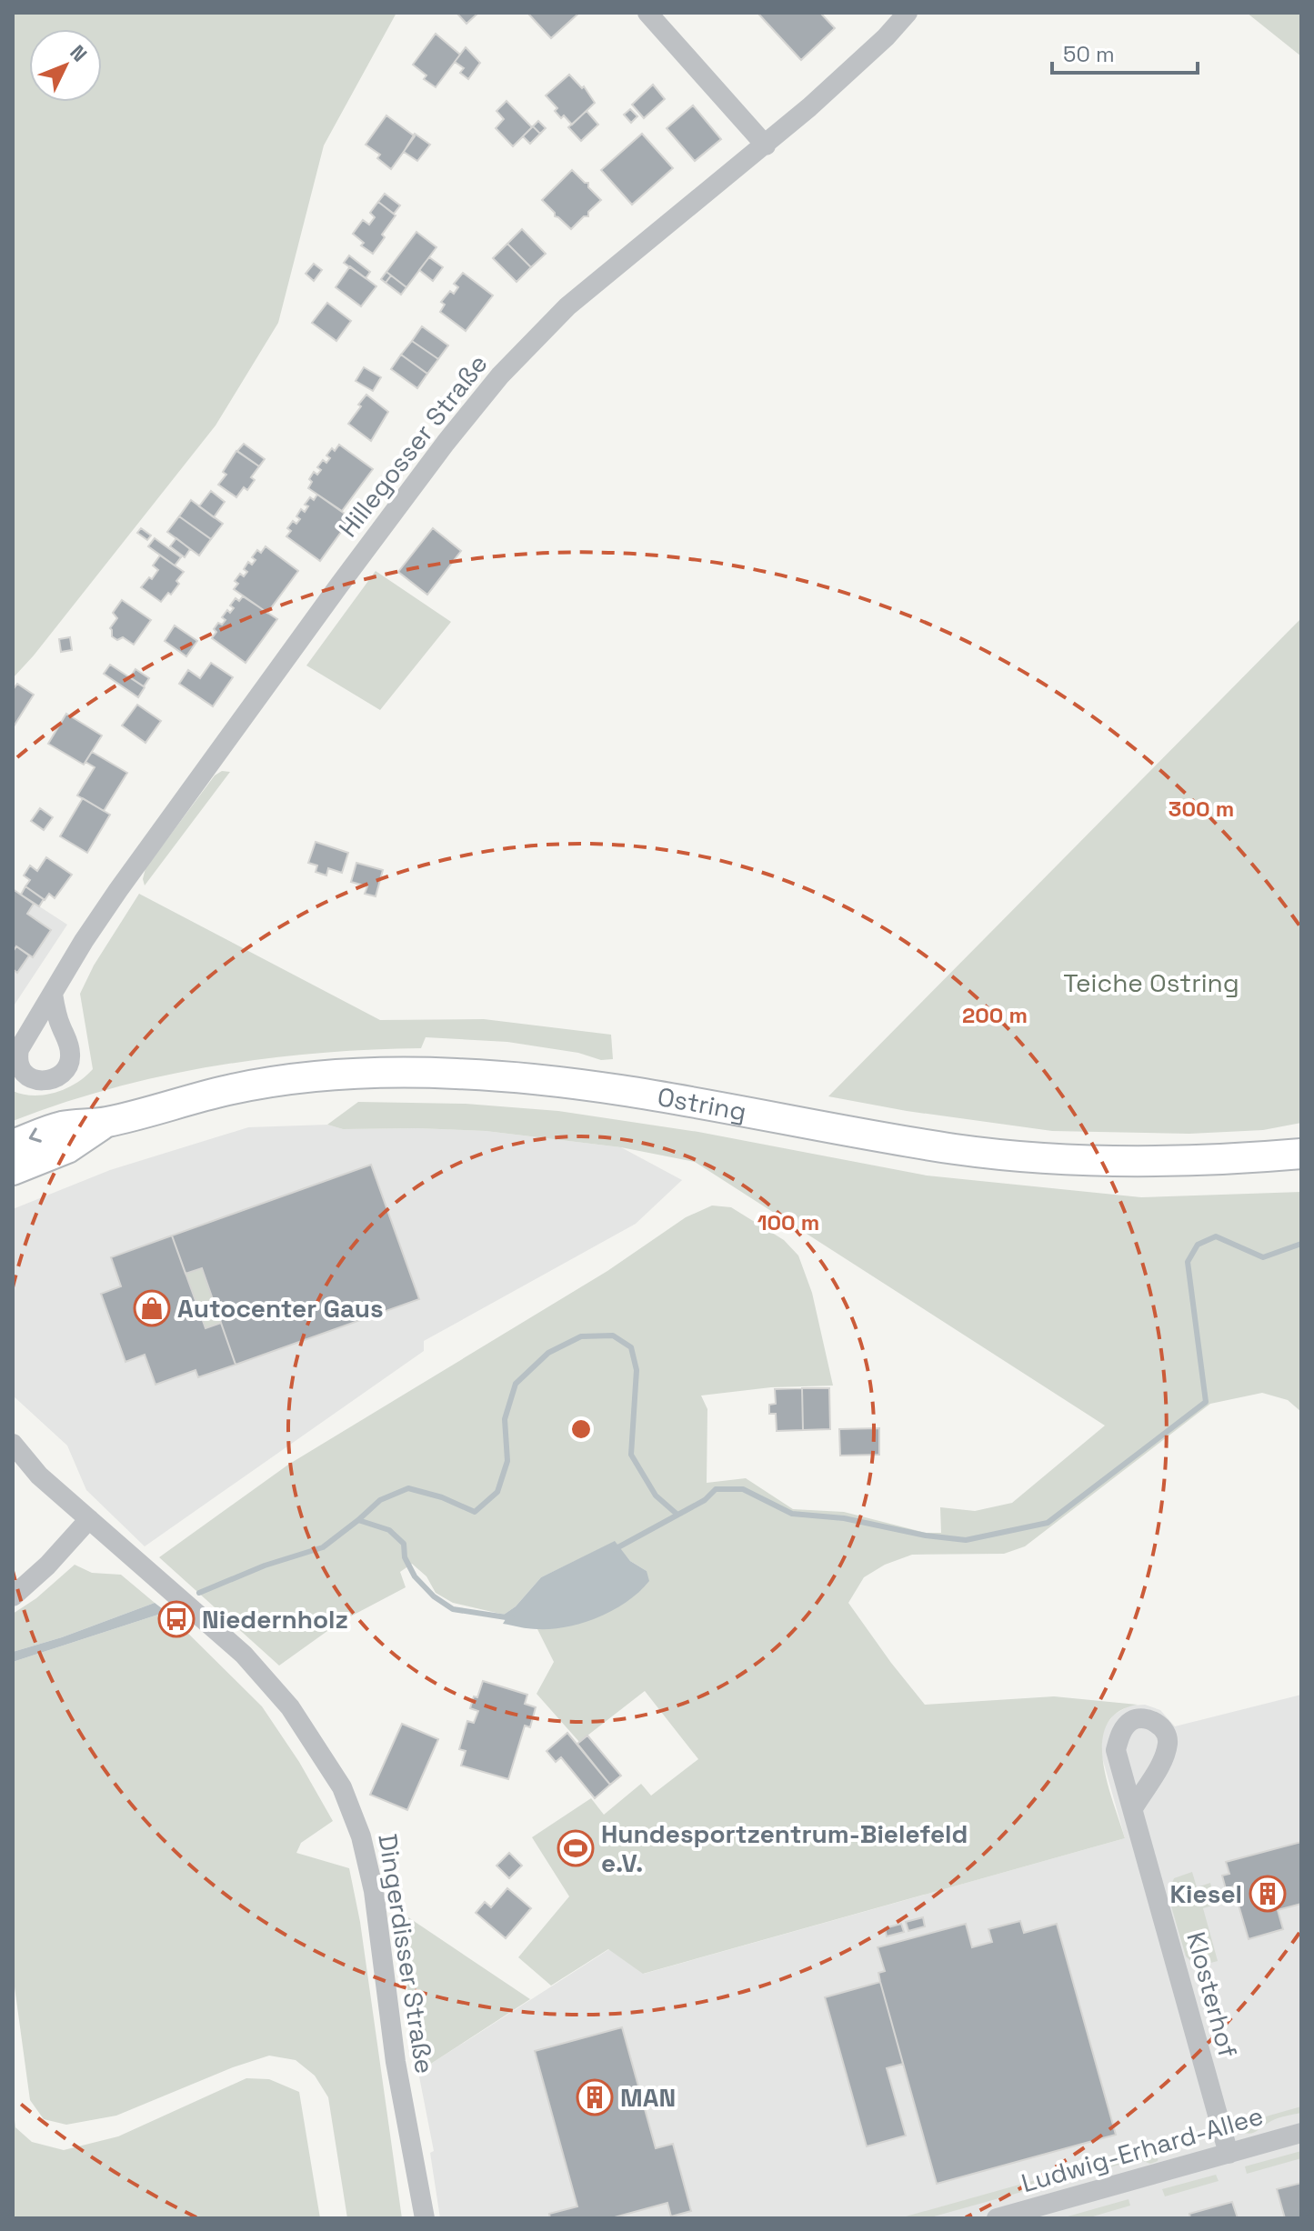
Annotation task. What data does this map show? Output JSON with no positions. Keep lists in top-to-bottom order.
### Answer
{
  "streets": {
    "main road": ["Ostring"],
    "street": [
      "Hillegosser Straße",
      "Dingerdisser Straße",
      "Klosterhof",
      "Ludwig-Erhard-Allee"
    ]
  },
  "crossings": [
    ["Klosterhof", "Ludwig-Erhard-Allee"]
  ],
  "parks": ["Teiche Ostring"],
  "places": {
    "shop": ["Autocenter Gaus"],
    "bus stop": ["Niedernholz"],
    "sports": ["Hundesportzentrum-Bielefeld e.V."],
    "building": ["Kiesel", "MAN"]
  },
  "scale_bar": "50 m",
  "north": "top right",
  "rings": ["300 m", "200 m", "100 m"]
}
